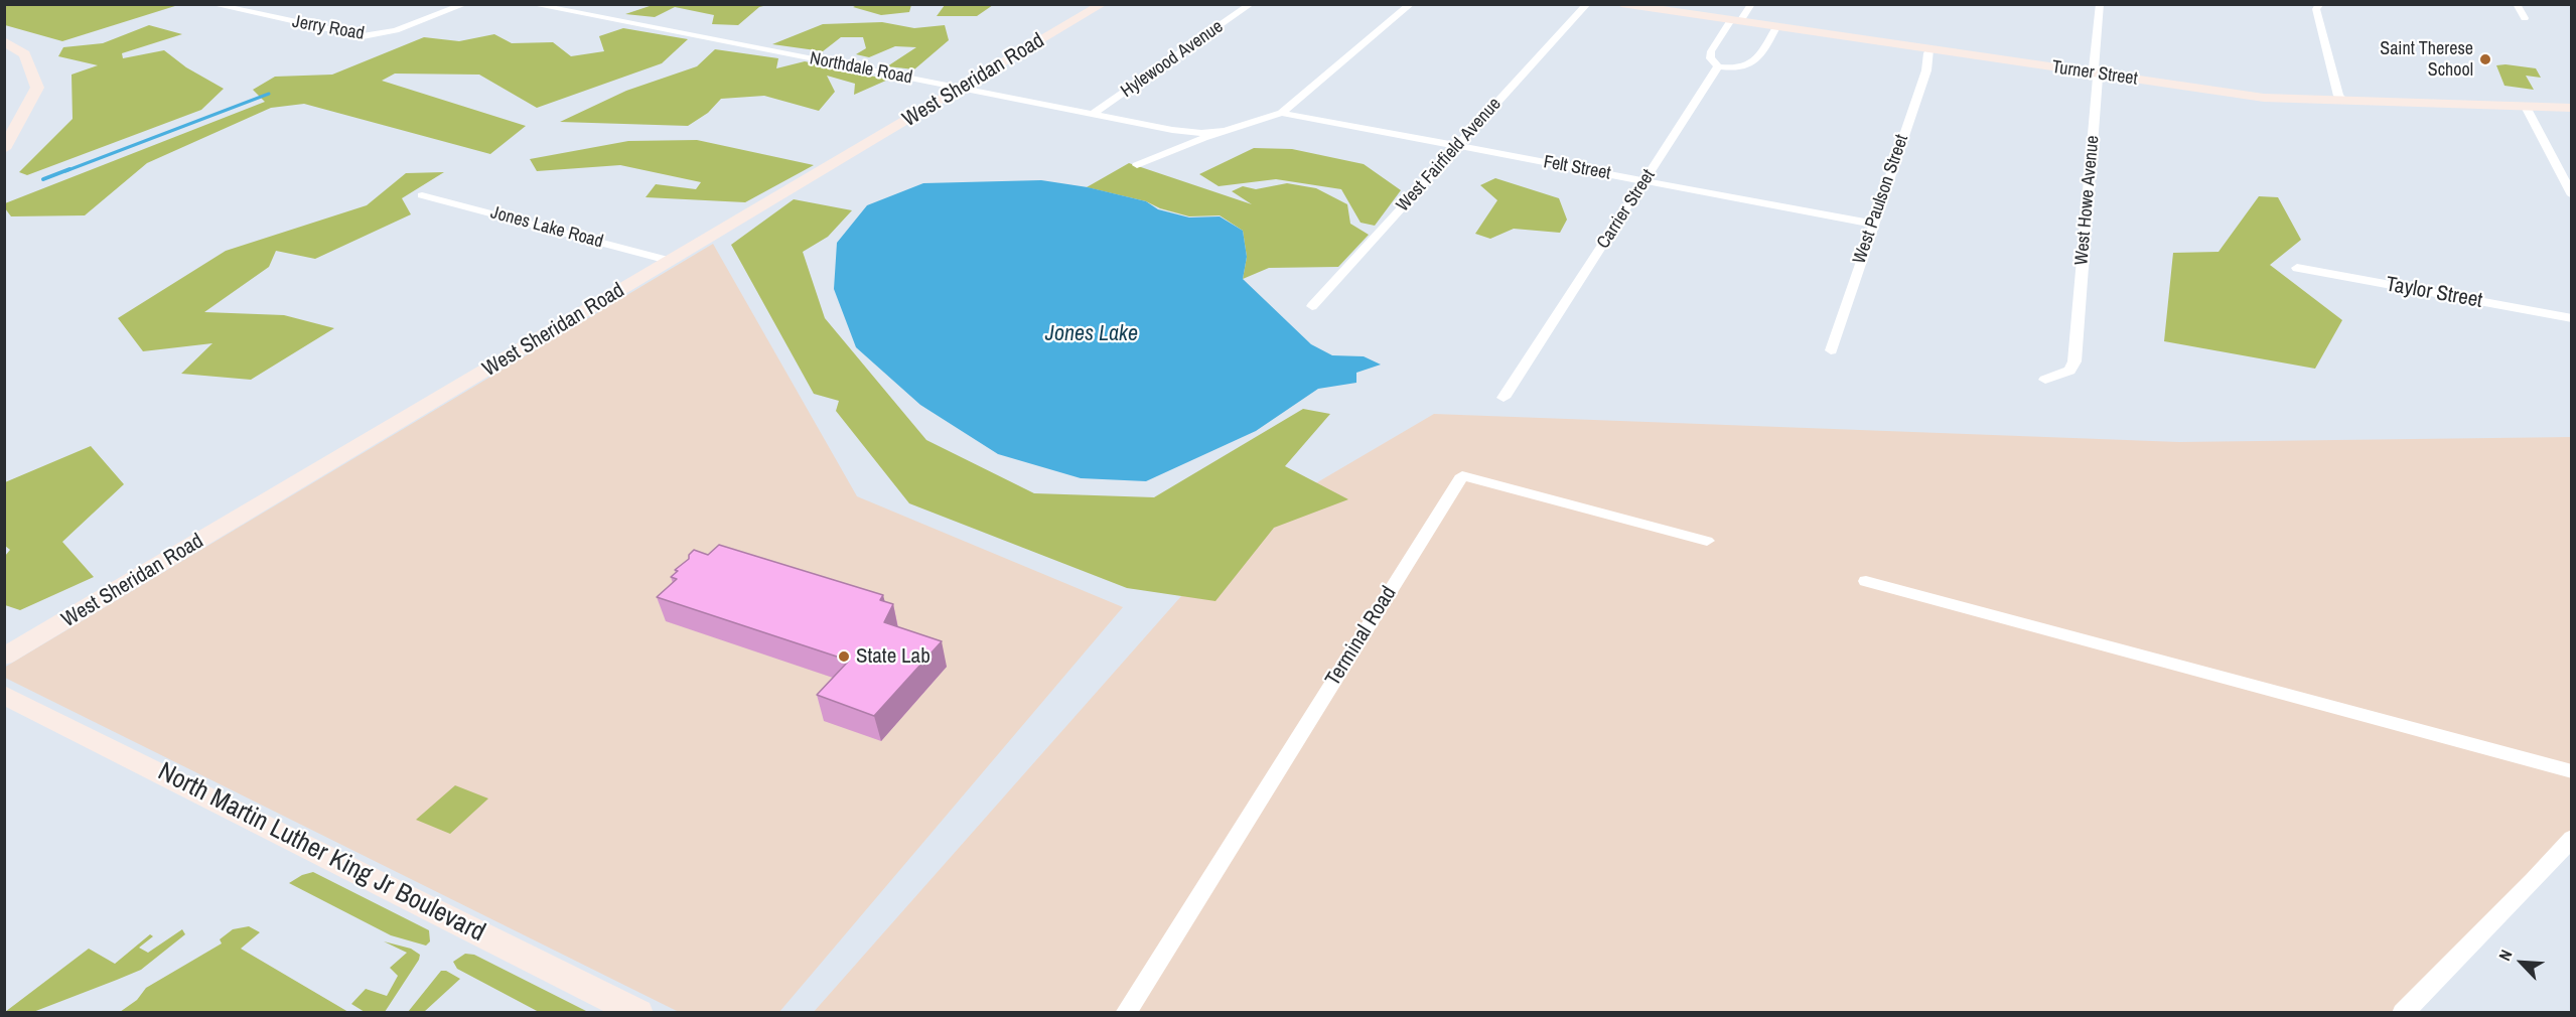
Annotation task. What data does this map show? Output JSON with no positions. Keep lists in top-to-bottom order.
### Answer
{
  "streets": {
    "street": [
      "Jerry Road",
      "Hylewood Avenue",
      "Northdale Road",
      "Turner Street",
      "West Sheridan Road",
      "West Fairfield Avenue",
      "Felt Street",
      "West Paulson Street",
      "West Howe Avenue",
      "Carrier Street",
      "Jones Lake Road",
      "Taylor Street",
      "Terminal Road",
      "North Martin Luther King Jr Boulevard"
    ]
  },
  "crossings": [
    ["Hylewood Avenue", "Northdale Road"],
    ["Northdale Road", "West Sheridan Road"],
    ["Turner Street", "West Paulson Street"],
    ["Turner Street", "West Howe Avenue"],
    ["West Sheridan Road", "Jones Lake Road"],
    ["West Fairfield Avenue", "Felt Street"],
    ["Felt Street", "West Paulson Street"],
    ["Felt Street", "Carrier Street"]
  ],
  "water": ["Jones Lake"],
  "places": ["Saint Therese School", "State Lab"],
  "north": "top left"
}
